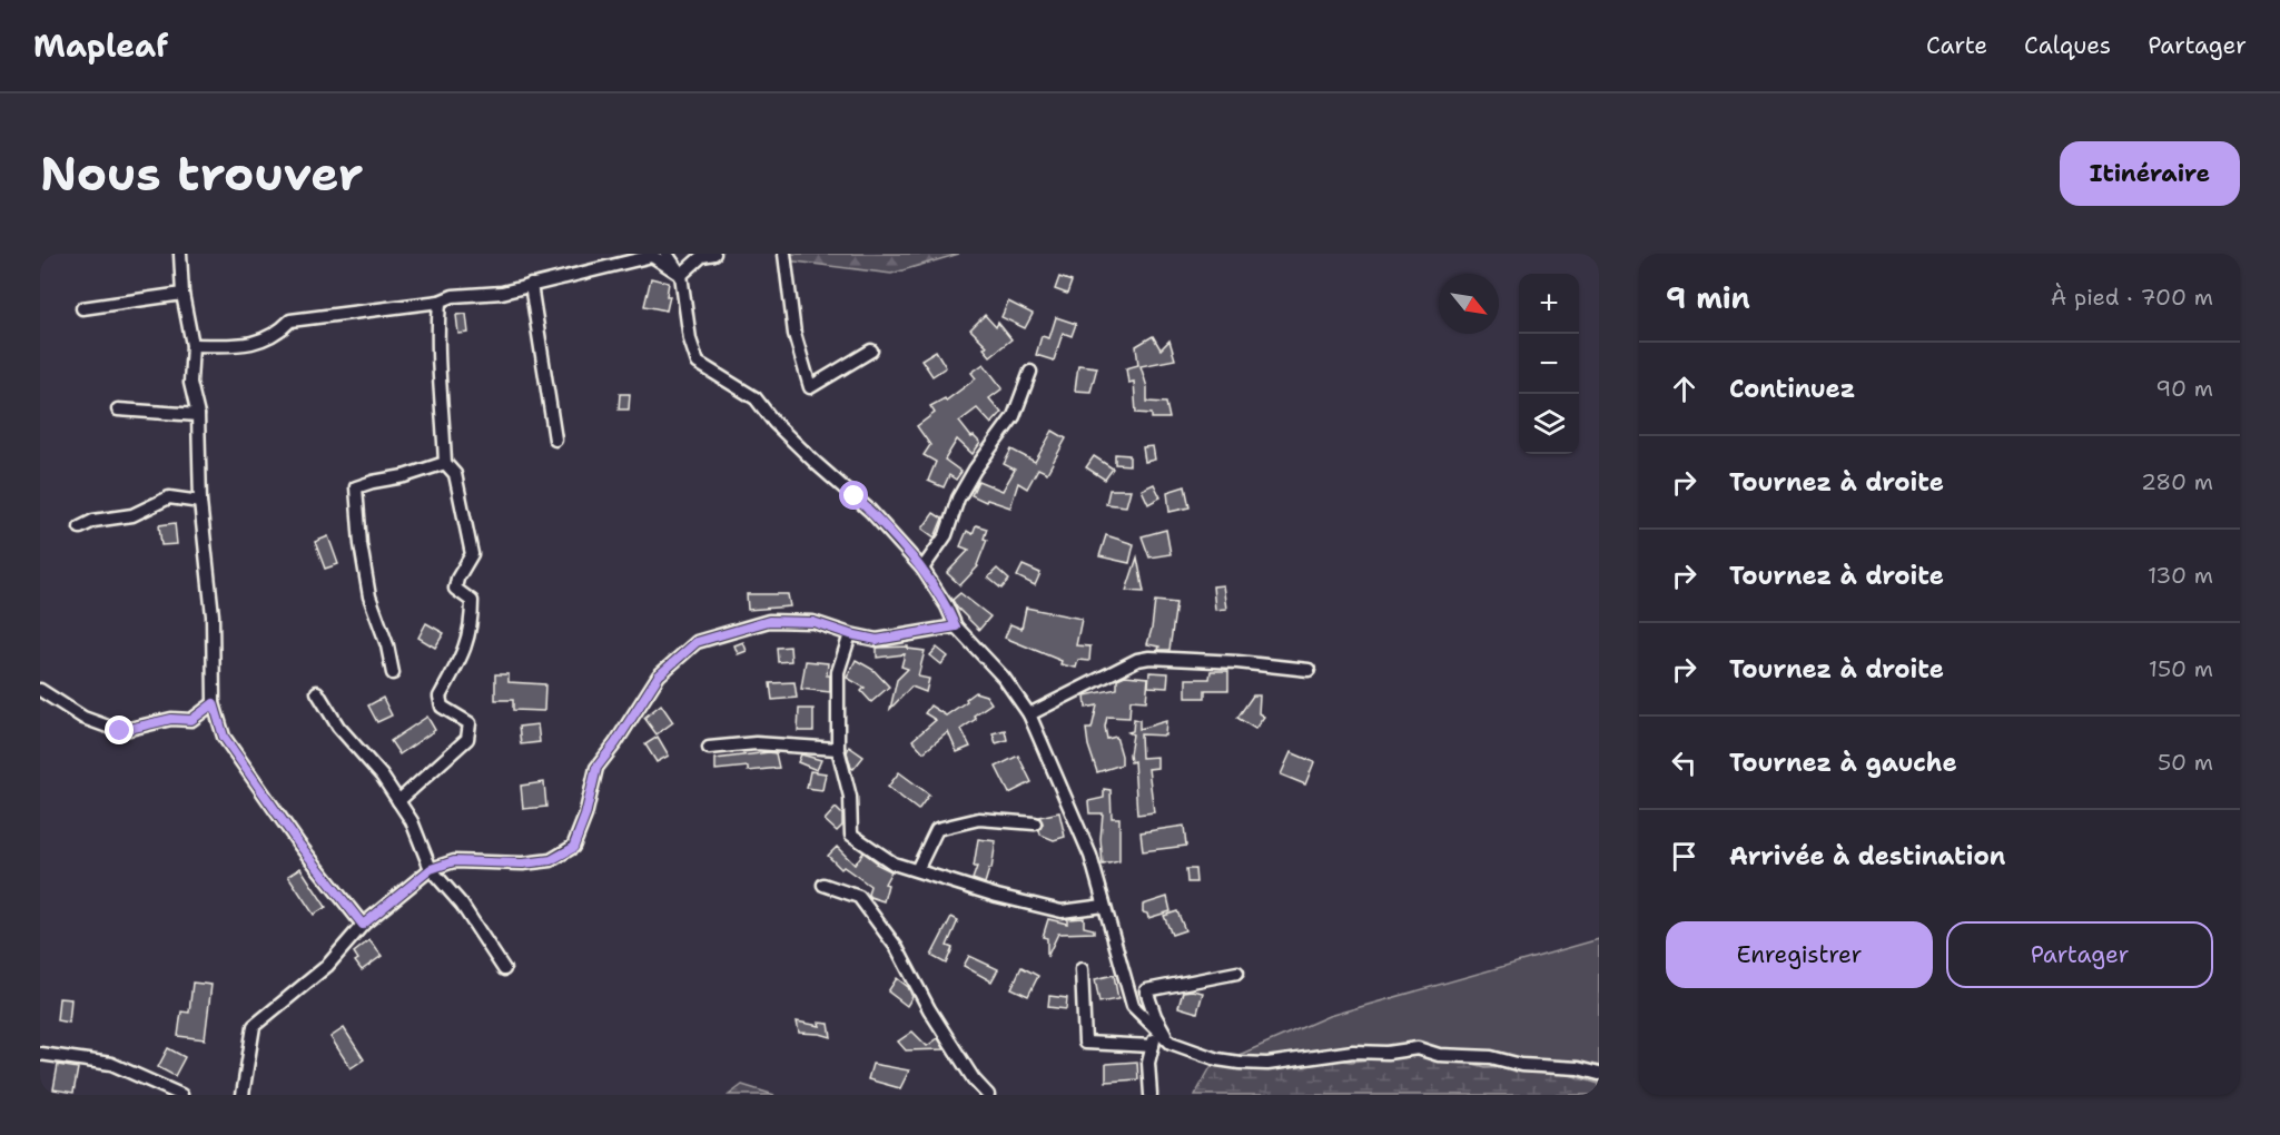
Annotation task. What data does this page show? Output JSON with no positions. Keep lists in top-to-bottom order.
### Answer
{
  "north": "bottom right",
  "page": {
    "header": "Mapleaf",
    "nav": ["Carte", "Calques", "Partager"],
    "buttons": [
      "Itinéraire",
      ["Enregistrer", "Partager"]
    ],
    "title": "Nous trouver",
    "heading": ["9 min", "À pied · 700 m"],
    "map_buttons": ["+", "−"],
    "list": [
      ["Continuez", "90 m"],
      ["Tournez à droite", "280 m"],
      ["Tournez à droite", "130 m"],
      ["Tournez à droite", "150 m"],
      ["Tournez à gauche", "50 m"],
      "Arrivée à destination"
    ]
  }
}
